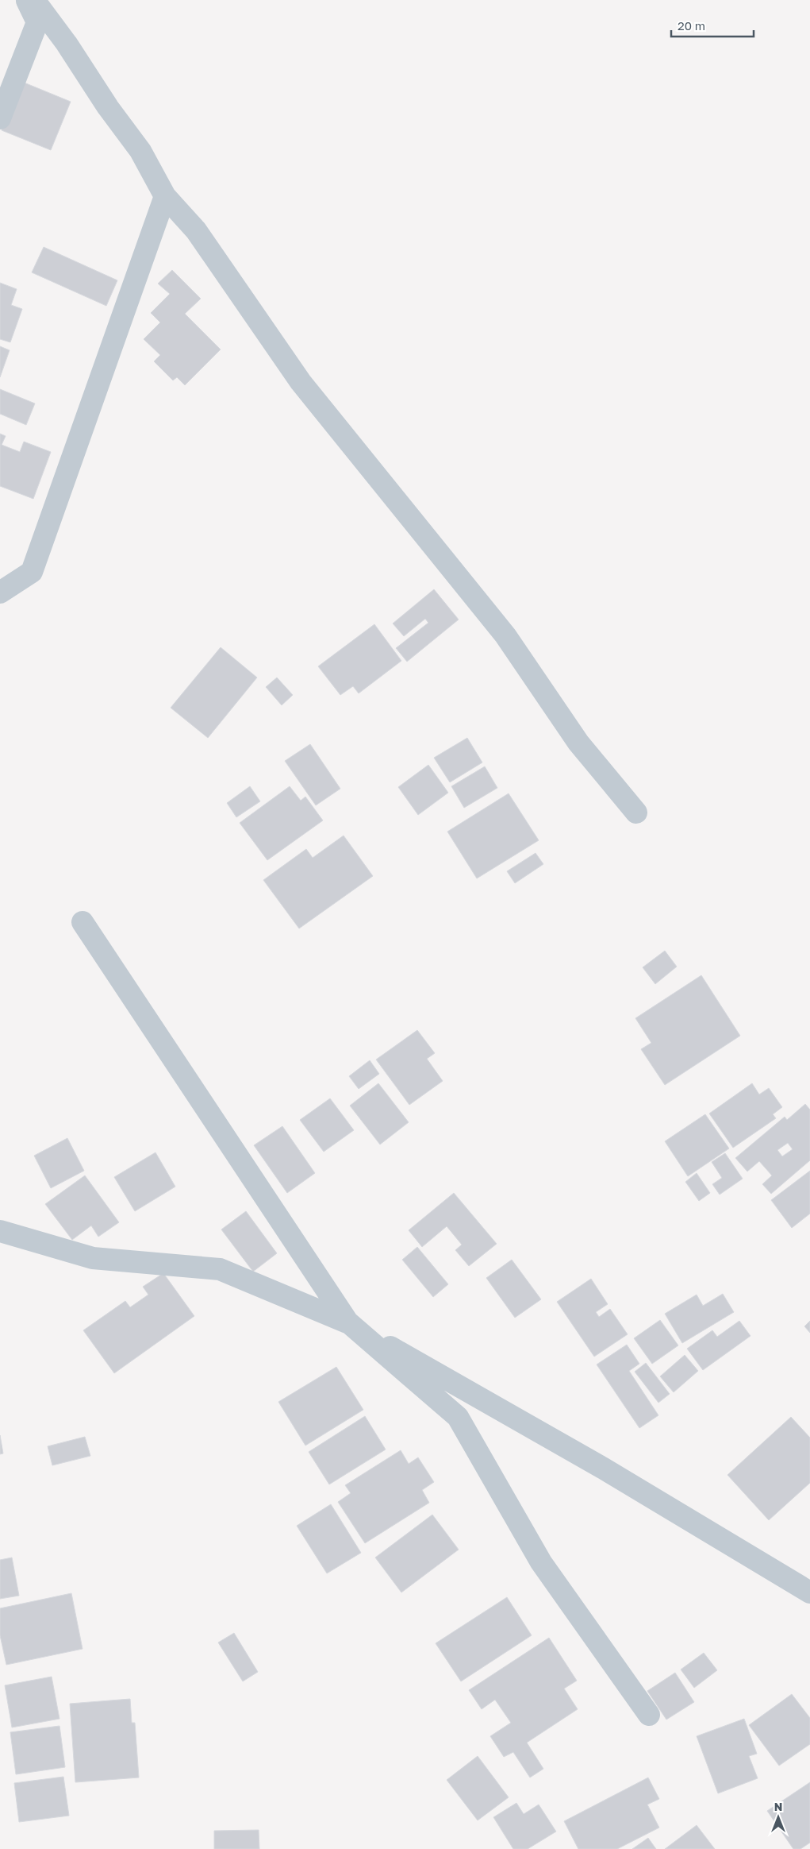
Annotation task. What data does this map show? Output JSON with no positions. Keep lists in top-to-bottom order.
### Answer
{
  "scale_bar": "20 m",
  "north": "top"
}
